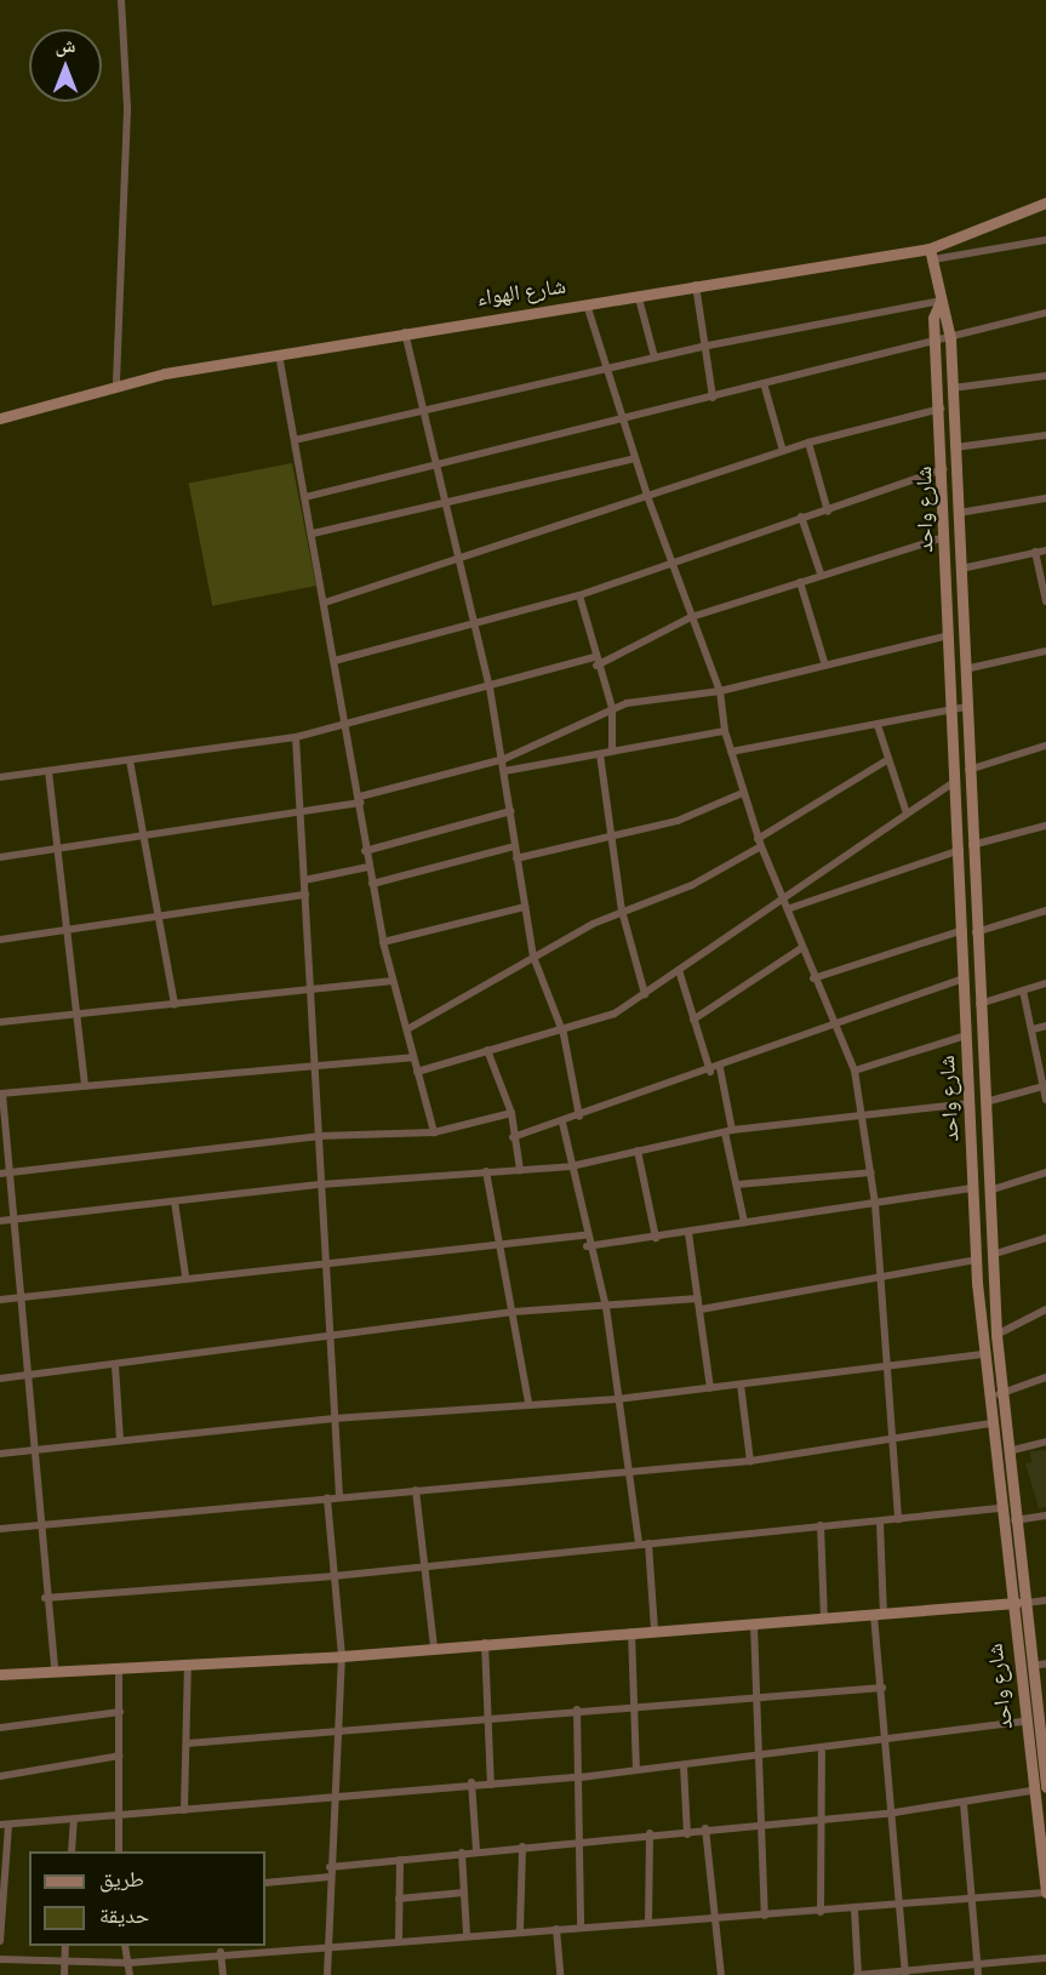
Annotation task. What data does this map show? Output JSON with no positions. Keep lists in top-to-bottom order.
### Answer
{
  "streets": {
    "street": ["شارع الهواء", "شارع واحد"]
  },
  "crossings": [
    ["شارع الهواء", "شارع واحد"]
  ],
  "legend": ["طريق", "حديقة"],
  "north": "top"
}
